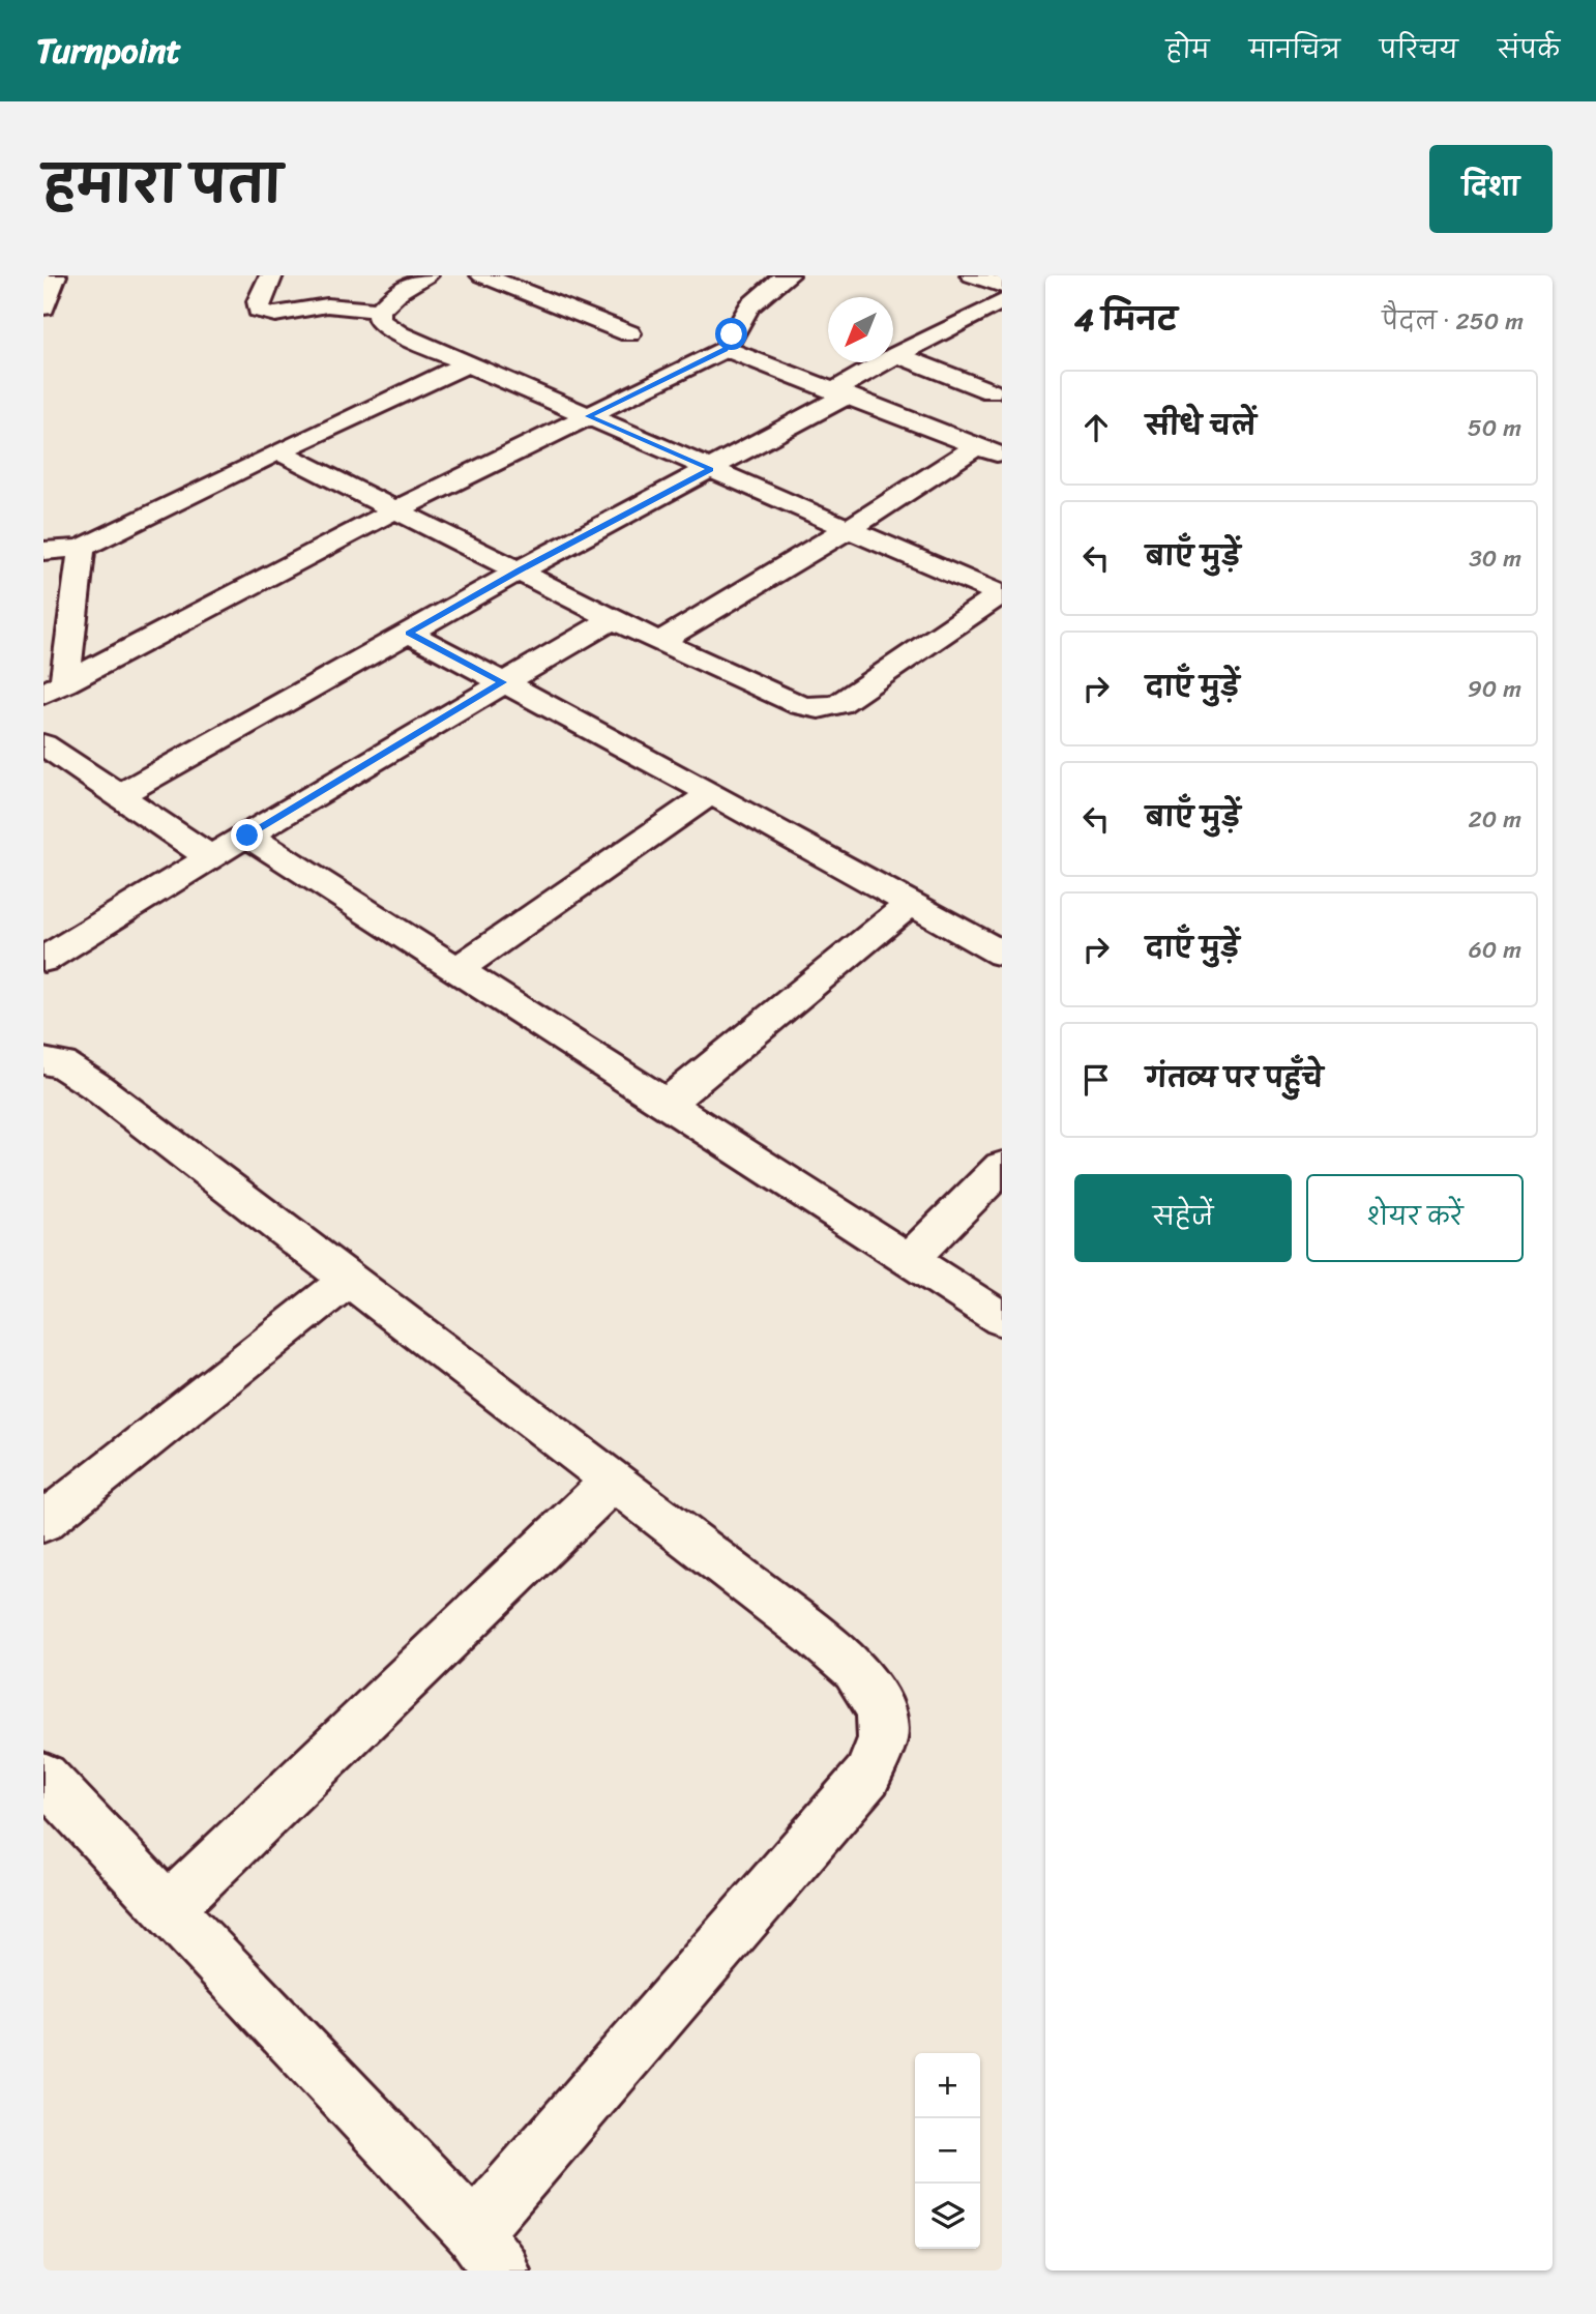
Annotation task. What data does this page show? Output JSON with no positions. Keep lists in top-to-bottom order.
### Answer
{
  "north": "bottom left",
  "page": {
    "header": "Turnpoint",
    "nav": [
      "होम",
      "मानचित्र",
      "परिचय",
      "संपर्क"
    ],
    "title": "हमारा पता",
    "buttons": [
      "दिशा",
      ["सहेजें", "शेयर करें"]
    ],
    "heading": ["4 मिनट", "पैदल · 250 m"],
    "list": [
      ["सीधे चलें", "50 m"],
      ["बाएँ मुड़ें", "30 m"],
      ["दाएँ मुड़ें", "90 m"],
      ["बाएँ मुड़ें", "20 m"],
      ["दाएँ मुड़ें", "60 m"],
      "गंतव्य पर पहुँचे"
    ],
    "map_buttons": ["+", "−"]
  }
}
